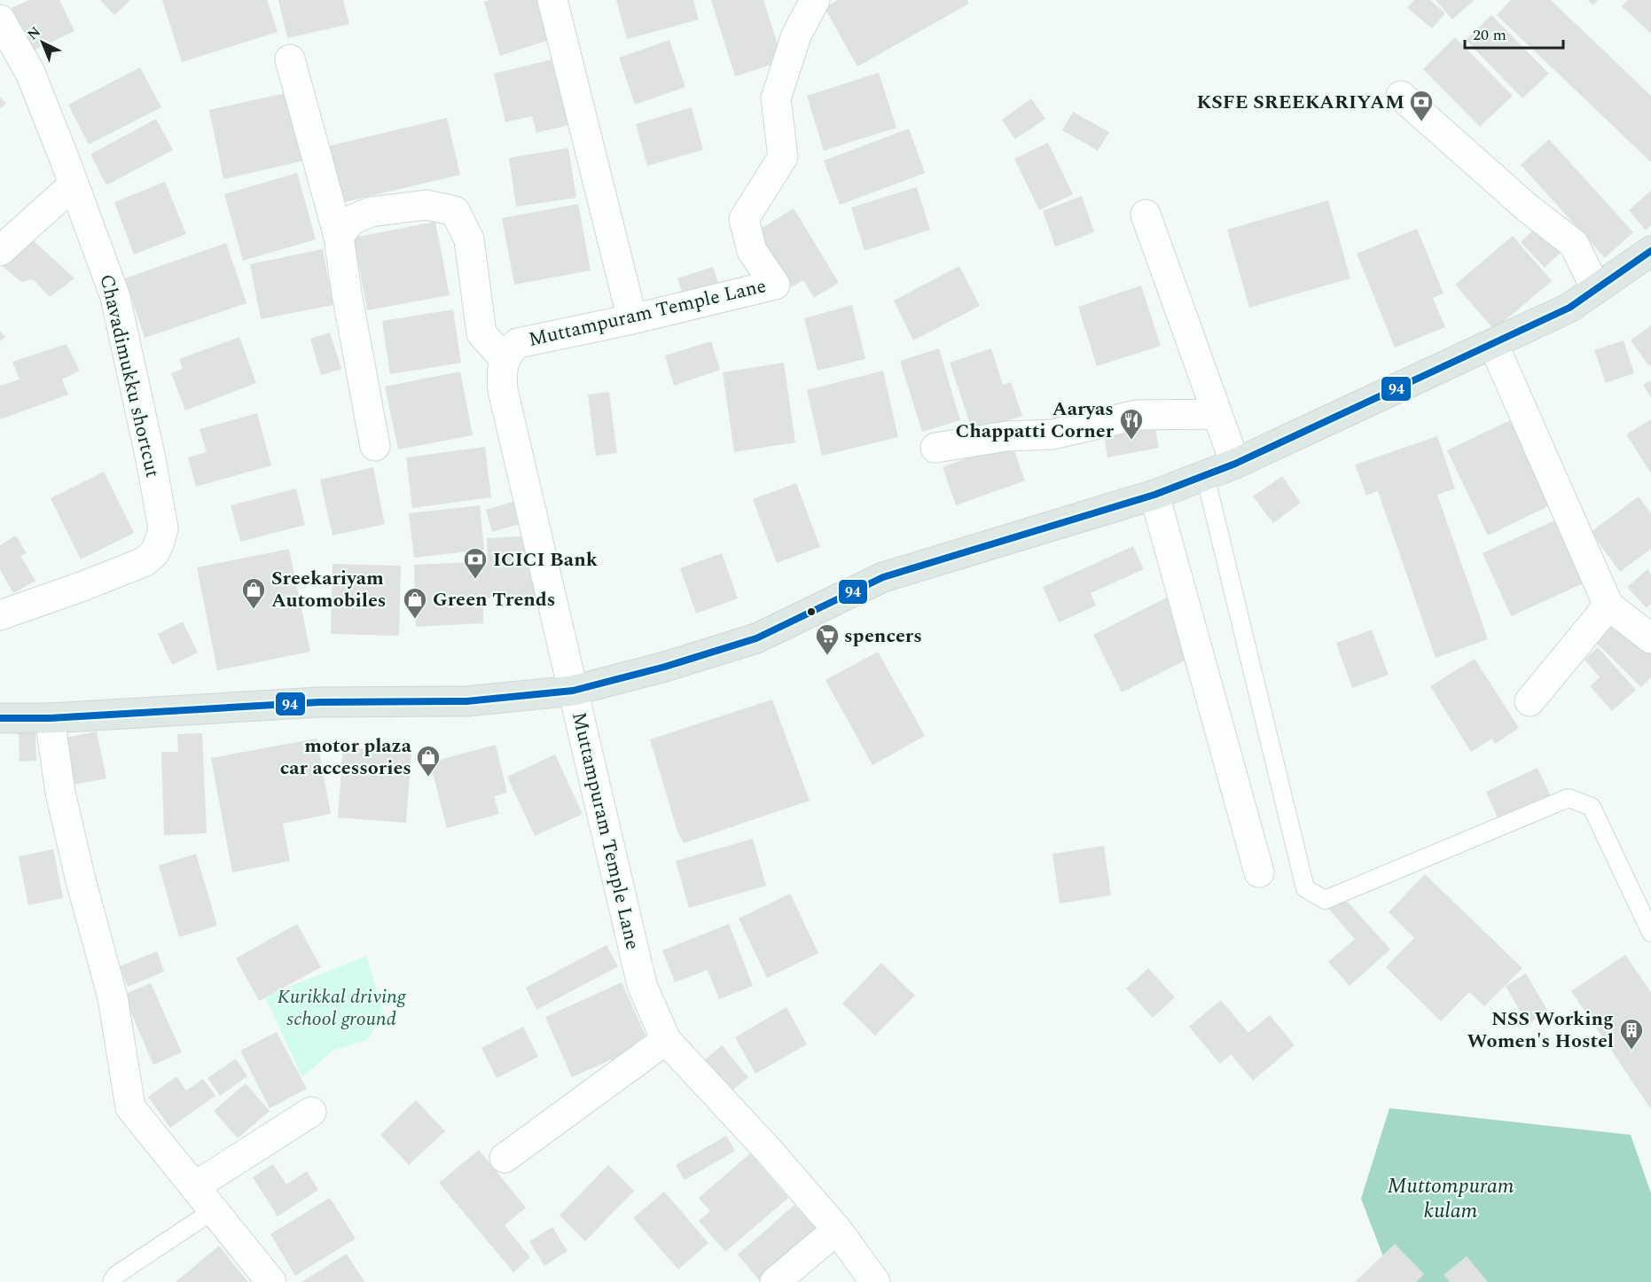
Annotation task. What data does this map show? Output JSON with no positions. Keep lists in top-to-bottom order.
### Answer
{
  "streets": {
    "street": ["Muttampuram Temple Lane", "Chavadimukku shortcut"]
  },
  "water": ["Muttompuram kulam"],
  "parks": ["Kurikkal driving school ground"],
  "places": {
    "bank": ["KSFE SREEKARIYAM", "ICICI Bank"],
    "restaurant": ["Aaryas Chappatti Corner"],
    "shop": ["Sreekariyam Automobiles", "Green Trends", "motor plaza car accessories"],
    "supermarket": ["spencers"],
    "building": ["NSS Working Women's Hostel"]
  },
  "lines": ["transit line 94"],
  "scale_bar": "20 m",
  "north": "top left"
}
